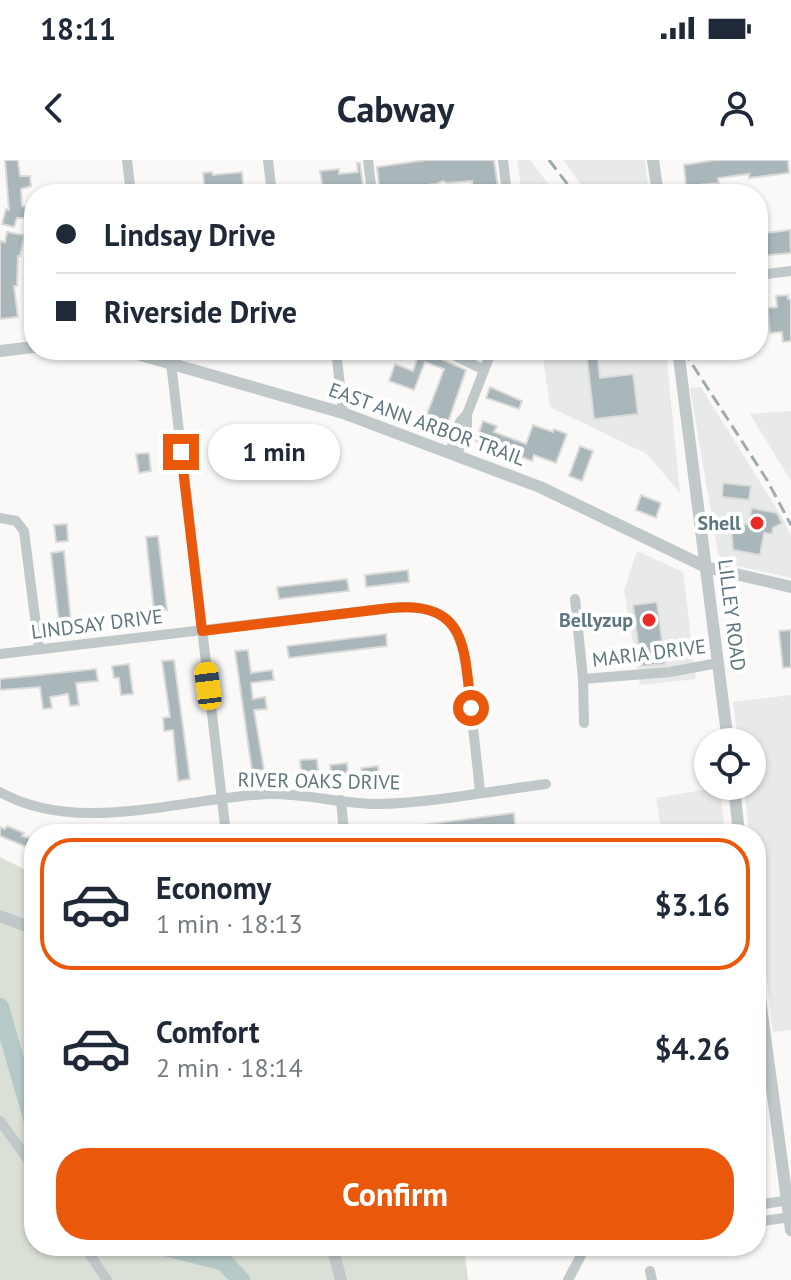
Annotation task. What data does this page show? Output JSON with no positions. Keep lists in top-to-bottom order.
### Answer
{
  "streets": {
    "street": [
      "EAST ANN ARBOR TRAIL",
      "LILLEY ROAD",
      "LINDSAY DRIVE",
      "MARIA DRIVE",
      "RIVER OAKS DRIVE"
    ]
  },
  "crossings": [
    ["EAST ANN ARBOR TRAIL", "LILLEY ROAD"],
    ["LILLEY ROAD", "MARIA DRIVE"],
    ["LINDSAY DRIVE", "RIVER OAKS DRIVE"]
  ],
  "places": ["Shell", "Bellyzup"],
  "page": {
    "status": "18:11",
    "header": "Cabway",
    "banner": ["Lindsay Drive", "Riverside Drive"],
    "bubble": "1 min",
    "list": [
      {
        "name": "Economy",
        "note": "1 min · 18:13",
        "value": "$3.16"
      },
      {
        "name": "Comfort",
        "note": "2 min · 18:14",
        "value": "$4.26"
      }
    ],
    "buttons": "Confirm"
  }
}
